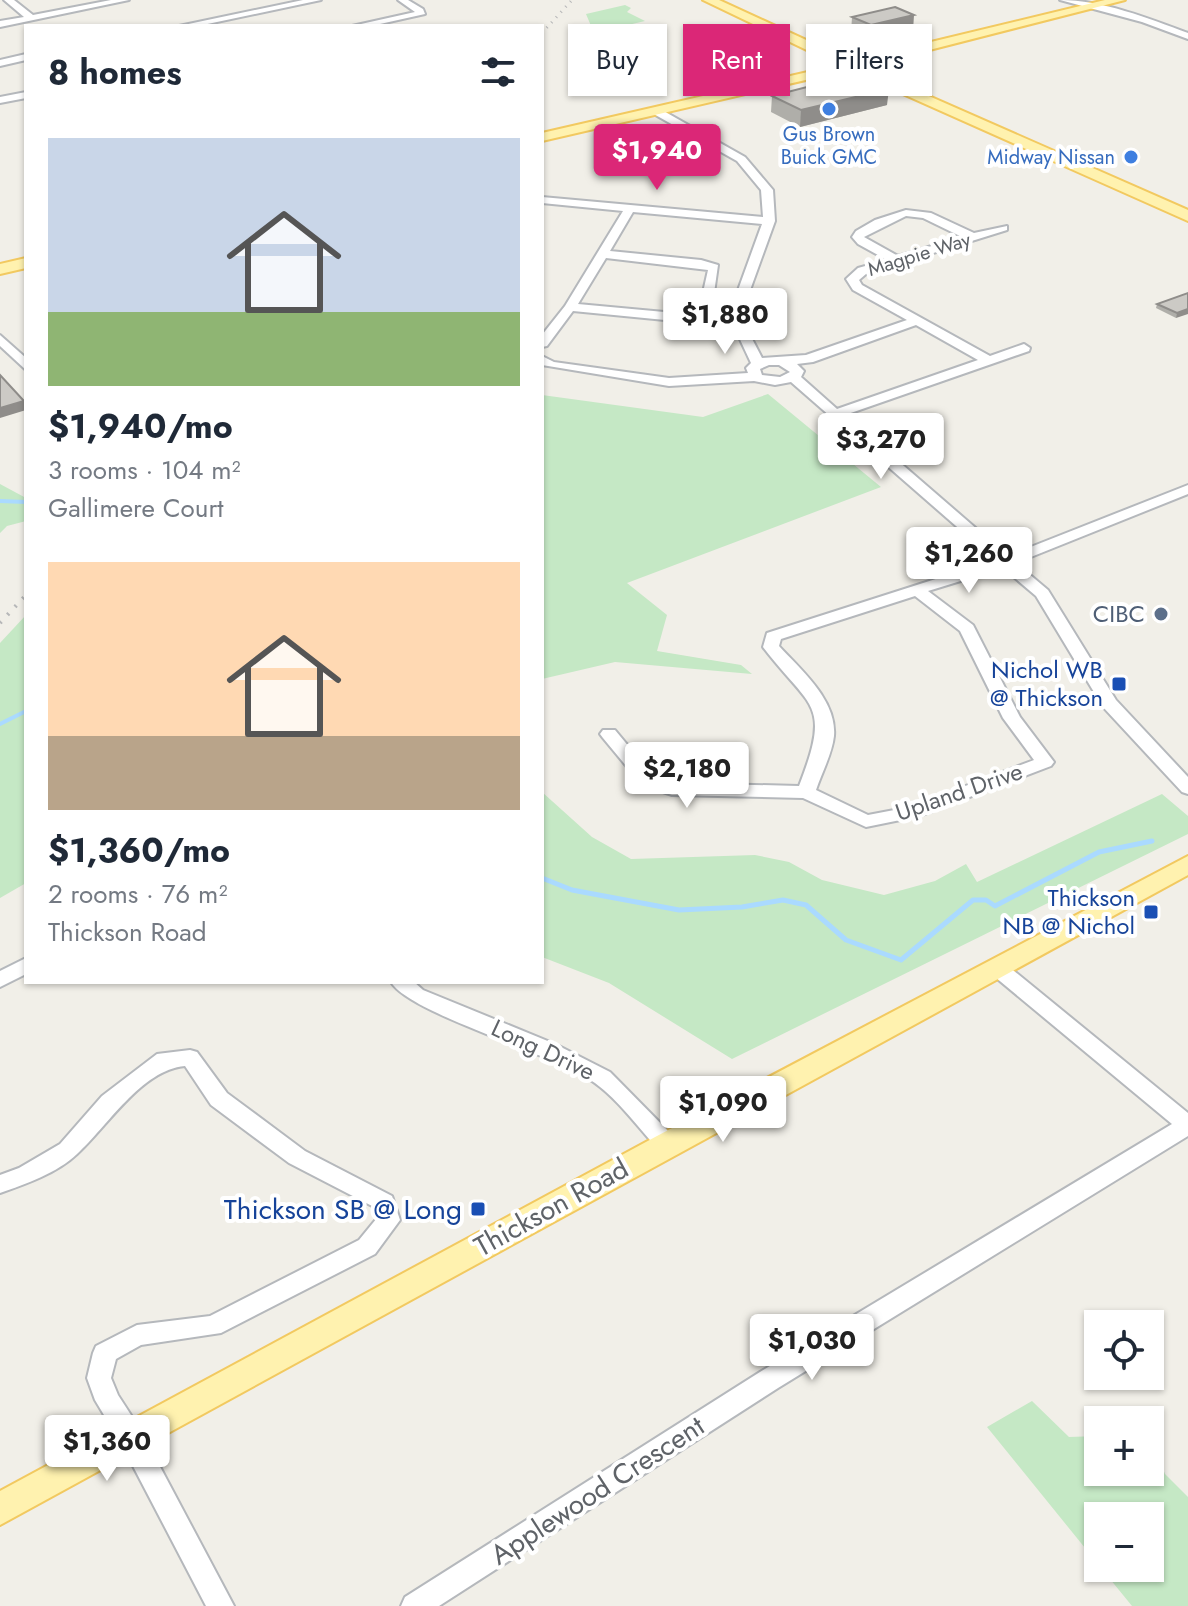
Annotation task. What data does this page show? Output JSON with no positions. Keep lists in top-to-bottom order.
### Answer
{
  "streets": {
    "main road": ["Thickson Road"],
    "street": [
      "Magpie Way",
      "Upland Drive",
      "Long Drive",
      "Applewood Crescent"
    ]
  },
  "crossings": [
    ["Long Drive", "Thickson Road"]
  ],
  "places": {
    "other": ["Gus Brown Buick GMC", "Midway Nissan", "CIBC"],
    "transit": ["Nichol WB @ Thickson", "Thickson NB @ Nichol", "Thickson SB @ Long"]
  },
  "page": {
    "chip": ["Buy", "Rent", "Filters"],
    "heading": "8 homes",
    "list": [
      {
        "name": "$1,940/mo",
        "note": "3 rooms · 104 m² · Gallimere Court"
      },
      {
        "name": "$1,360/mo",
        "note": "2 rooms · 76 m² · Thickson Road"
      }
    ],
    "price": [
      "$1,940",
      "$1,880",
      "$3,270",
      "$1,260",
      "$2,180",
      "$1,090",
      "$1,030",
      "$1,360"
    ],
    "map_buttons": ["+", "−"]
  }
}
